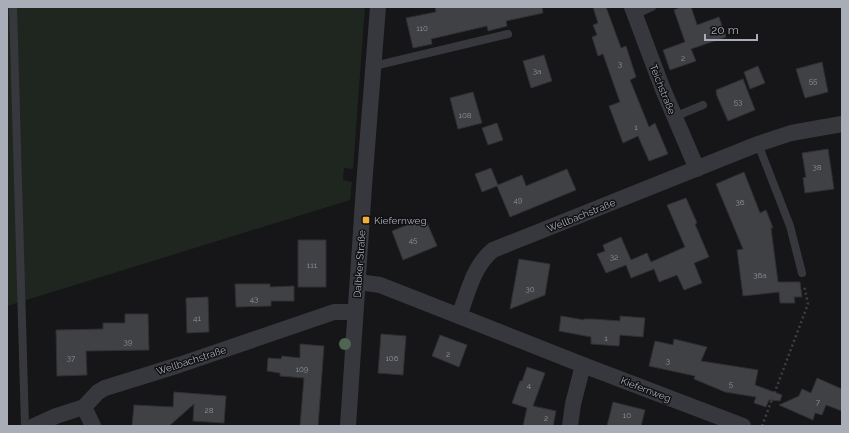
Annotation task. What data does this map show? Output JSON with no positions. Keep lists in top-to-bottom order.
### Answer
{
  "streets": {
    "street": [
      "Teichstraße",
      "Wellbachstraße",
      "Dalbker Straße",
      "Kiefernweg"
    ]
  },
  "crossings": [
    ["Teichstraße", "Wellbachstraße"],
    ["Wellbachstraße", "Dalbker Straße"],
    ["Wellbachstraße", "Kiefernweg"]
  ],
  "places": {
    "transit": ["Kiefernweg"]
  },
  "house_numbers": [
    "110",
    "2",
    "3",
    "3a",
    "55",
    "53",
    "108",
    "1",
    "38",
    "49",
    "36",
    "45",
    "32",
    "111",
    "36a",
    "30",
    "43",
    "41",
    "1",
    "39",
    "2",
    "37",
    "106",
    "3",
    "109",
    "5",
    "4",
    "7",
    "28",
    "10",
    "2"
  ],
  "scale_bar": "20 m"
}
